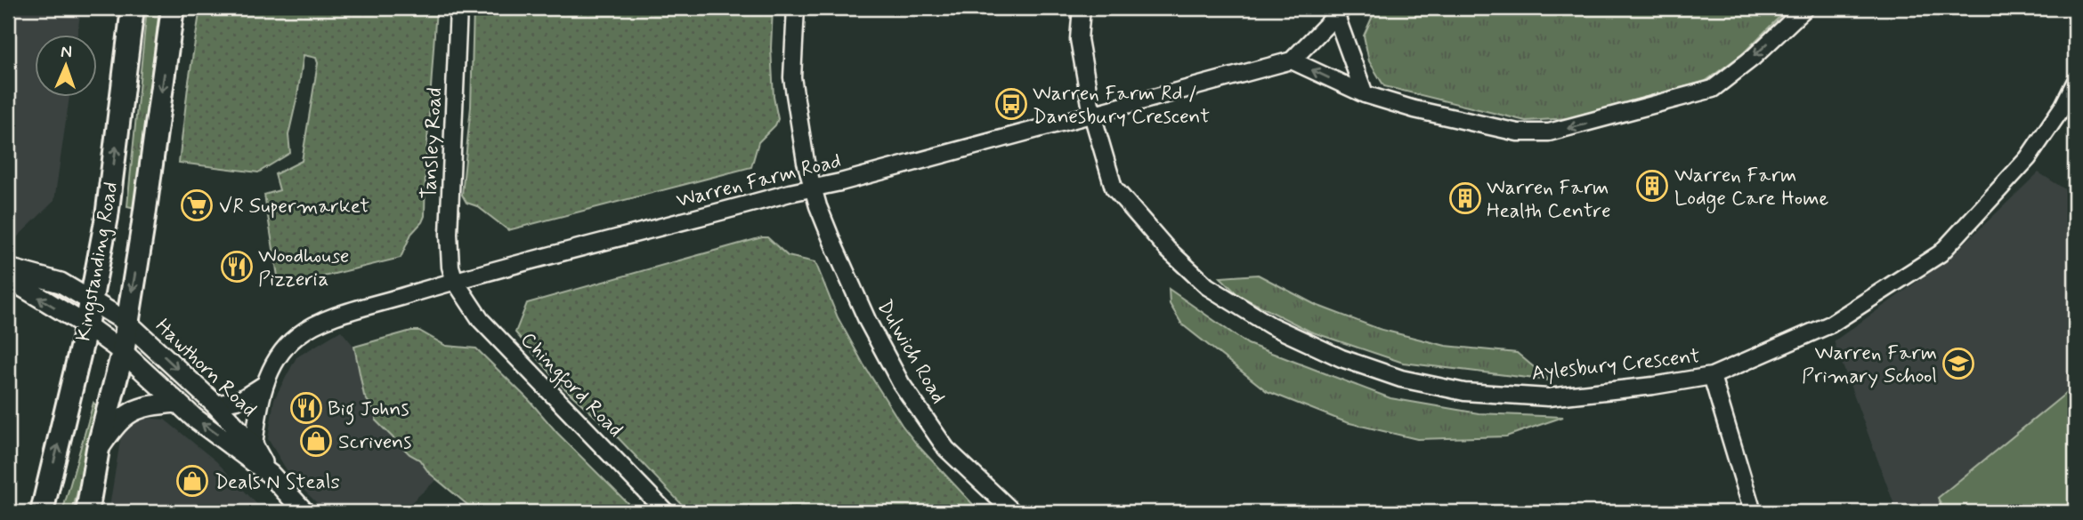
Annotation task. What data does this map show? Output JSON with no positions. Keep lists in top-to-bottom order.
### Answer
{
  "streets": {
    "main road": ["Kingstanding Road"],
    "street": [
      "Tansley Road",
      "Warren Farm Road",
      "Dulwich Road",
      "Aylesbury Crescent",
      "Hawthorn Road",
      "Chingford Road"
    ]
  },
  "crossings": [
    ["Tansley Road", "Warren Farm Road"],
    ["Tansley Road", "Chingford Road"],
    ["Warren Farm Road", "Dulwich Road"],
    ["Warren Farm Road", "Aylesbury Crescent"],
    ["Warren Farm Road", "Hawthorn Road"],
    ["Warren Farm Road", "Chingford Road"],
    ["Kingstanding Road", "Hawthorn Road"]
  ],
  "places": {
    "bus stop": ["Warren Farm Rd / Danesbury Crescent"],
    "building": ["Warren Farm Lodge Care Home", "Warren Farm Health Centre"],
    "supermarket": ["VR Supermarket"],
    "restaurant": ["Woodhouse Pizzeria", "Big Johns"],
    "school or university": ["Warren Farm Primary School"],
    "shop": ["Scrivens", "Deals N Steals"]
  },
  "north": "top"
}
